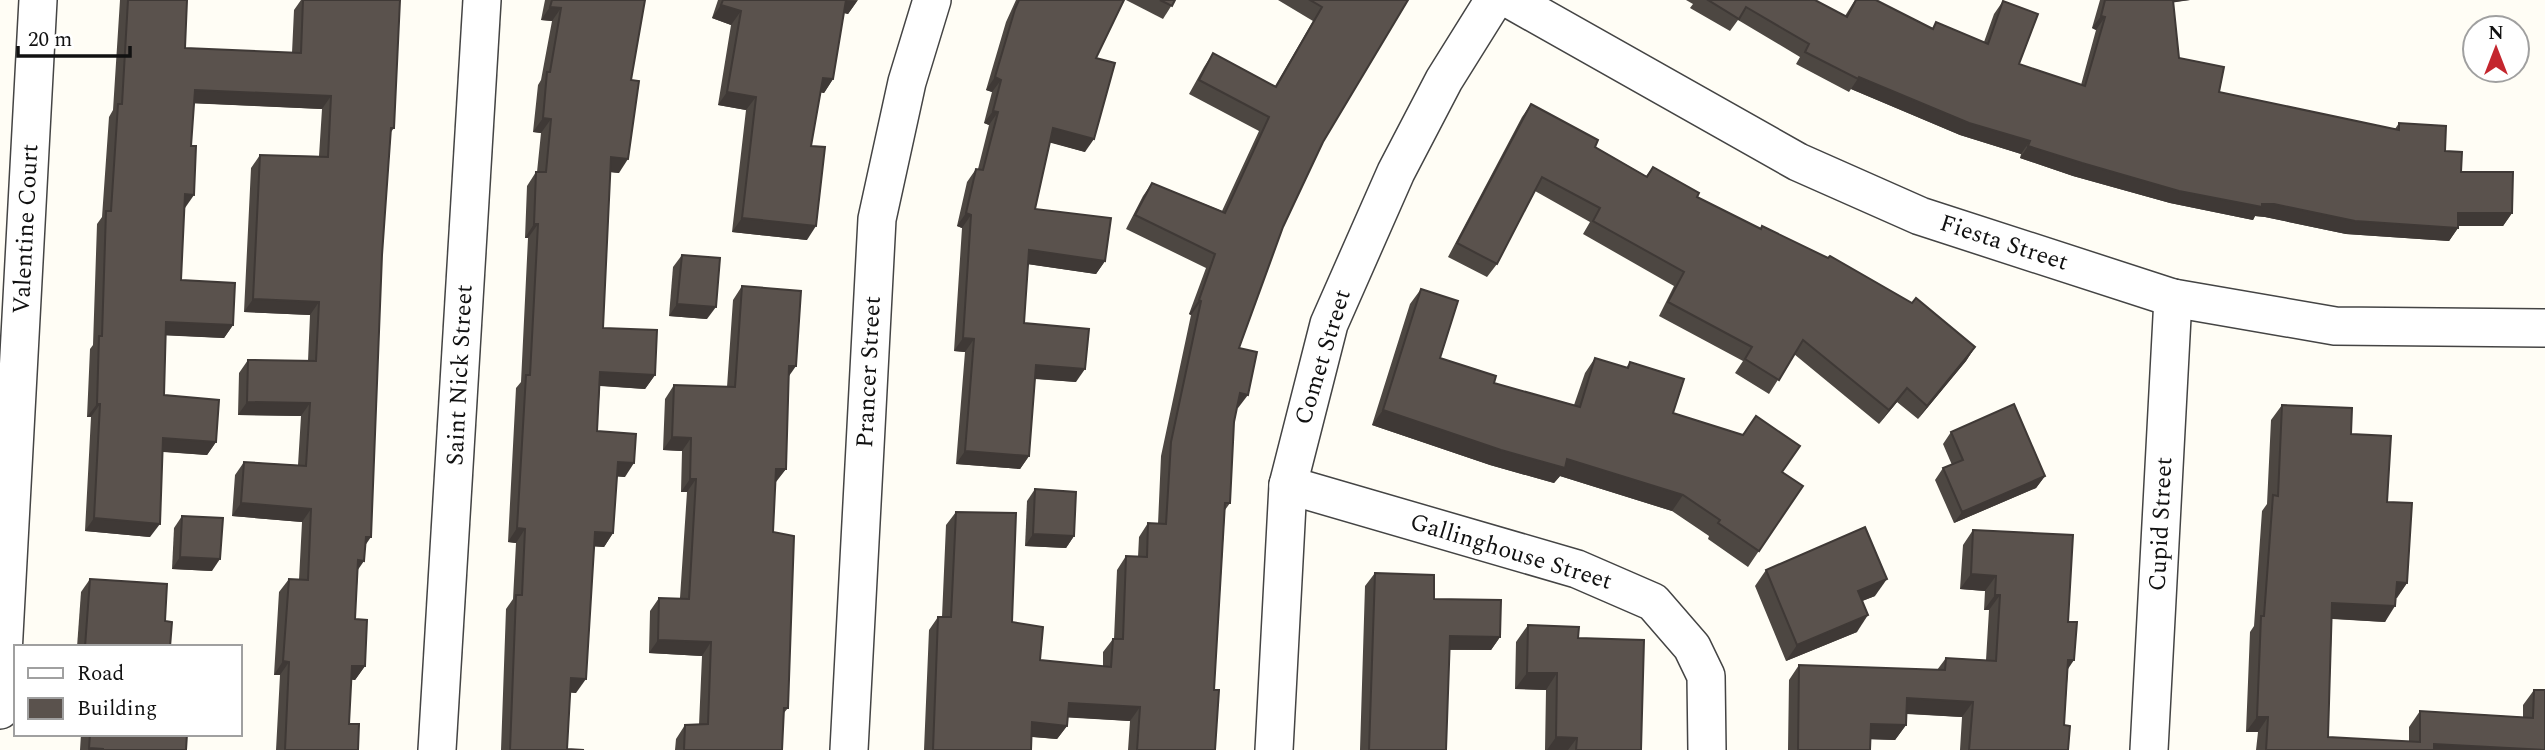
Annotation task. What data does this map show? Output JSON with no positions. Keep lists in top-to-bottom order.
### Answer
{
  "streets": {
    "street": [
      "Valentine Court",
      "Fiesta Street",
      "Comet Street",
      "Prancer Street",
      "Saint Nick Street",
      "Cupid Street",
      "Gallinghouse Street"
    ]
  },
  "crossings": [
    ["Fiesta Street", "Cupid Street"],
    ["Comet Street", "Gallinghouse Street"]
  ],
  "legend": ["Road", "Building"],
  "scale_bar": "20 m",
  "north": "top"
}
